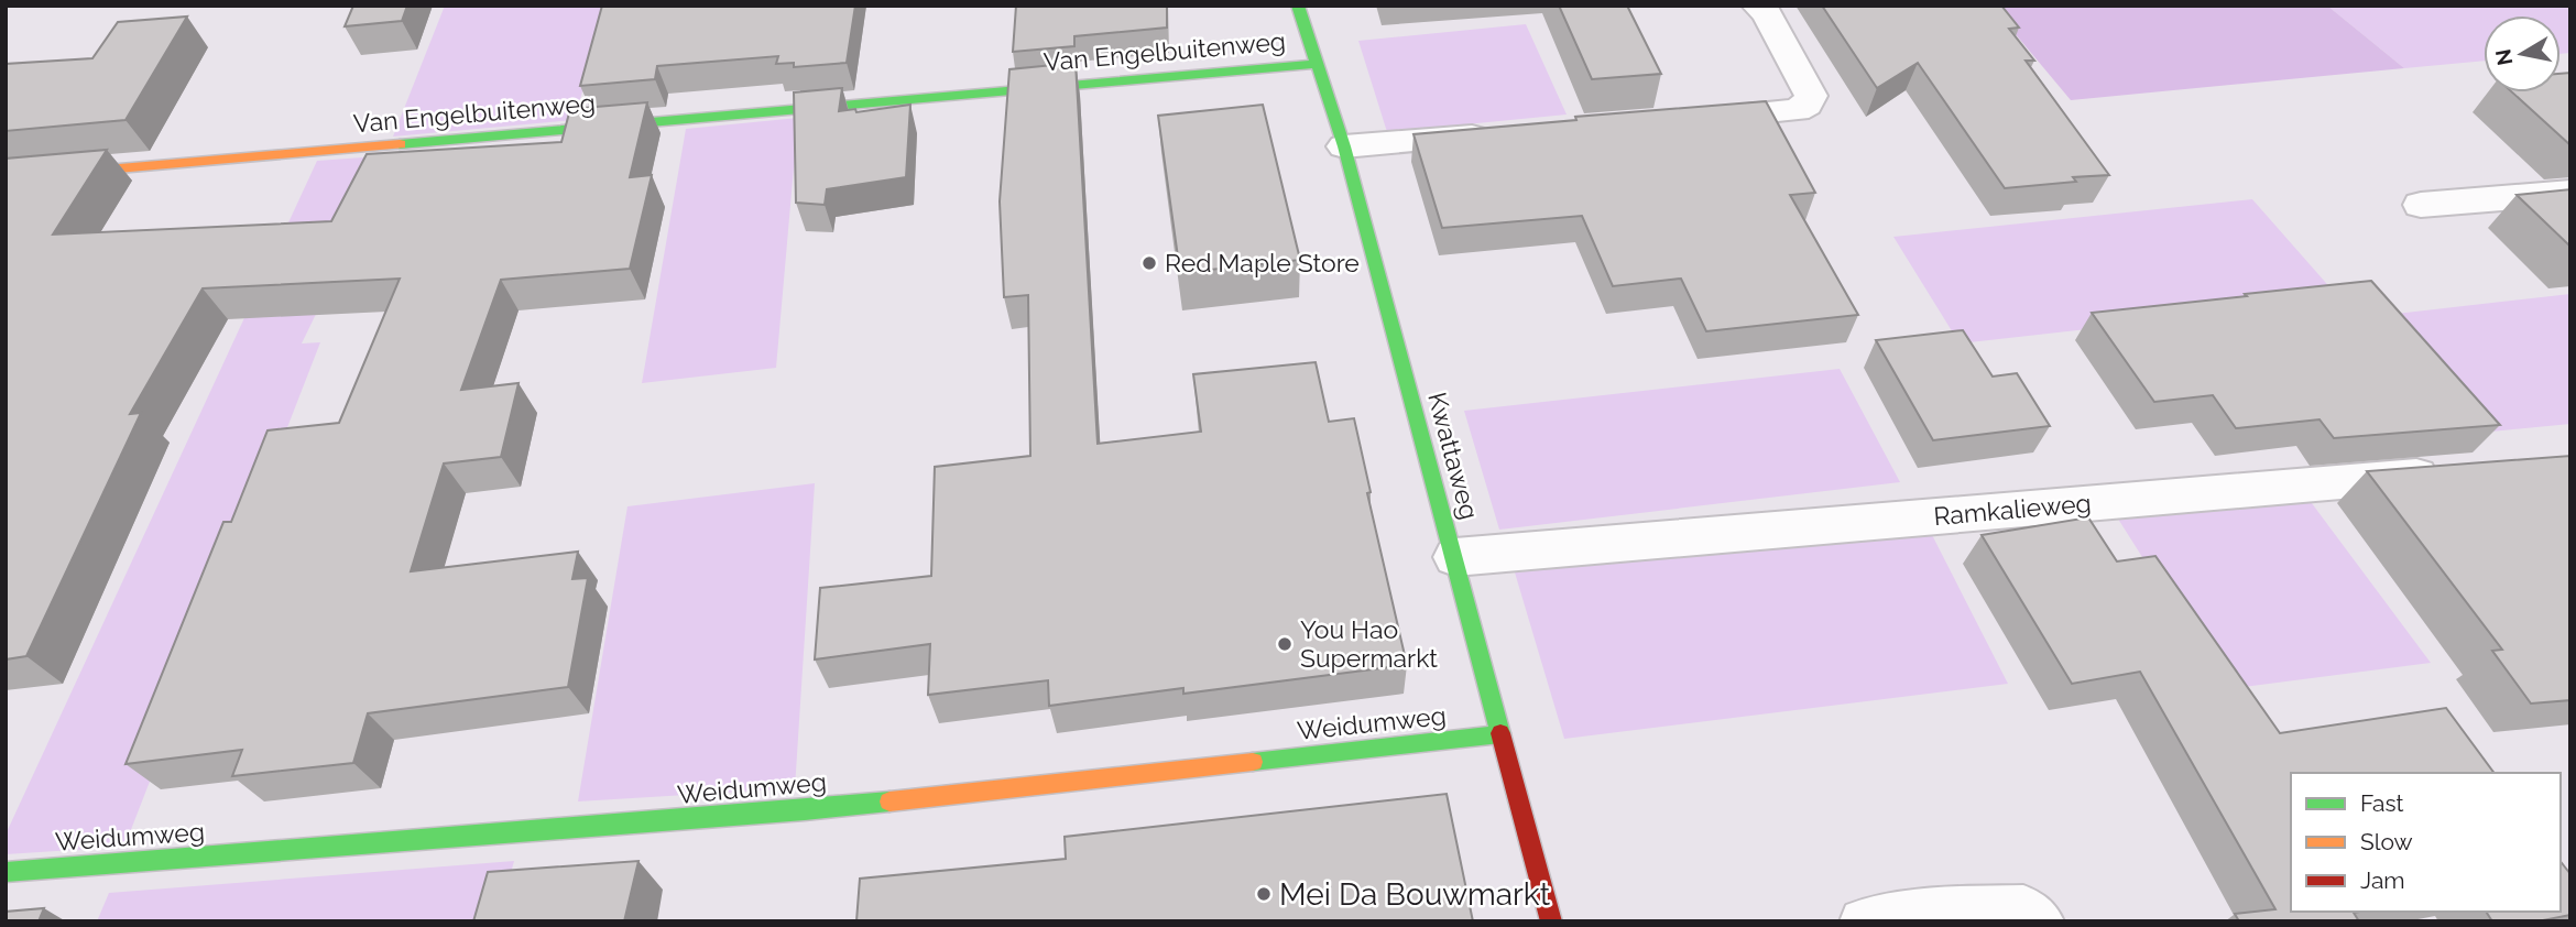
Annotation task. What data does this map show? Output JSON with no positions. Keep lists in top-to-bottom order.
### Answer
{
  "streets": {
    "street": [
      "Van Engelbuitenweg",
      "Kwattaweg",
      "Ramkalieweg",
      "Weidumweg"
    ]
  },
  "crossings": [
    ["Van Engelbuitenweg", "Kwattaweg"],
    ["Kwattaweg", "Ramkalieweg"],
    ["Kwattaweg", "Weidumweg"]
  ],
  "places": ["Red Maple Store", "You Hao Supermarkt", "Mei Da Bouwmarkt"],
  "legend": ["Fast", "Slow", "Jam"],
  "north": "left"
}
